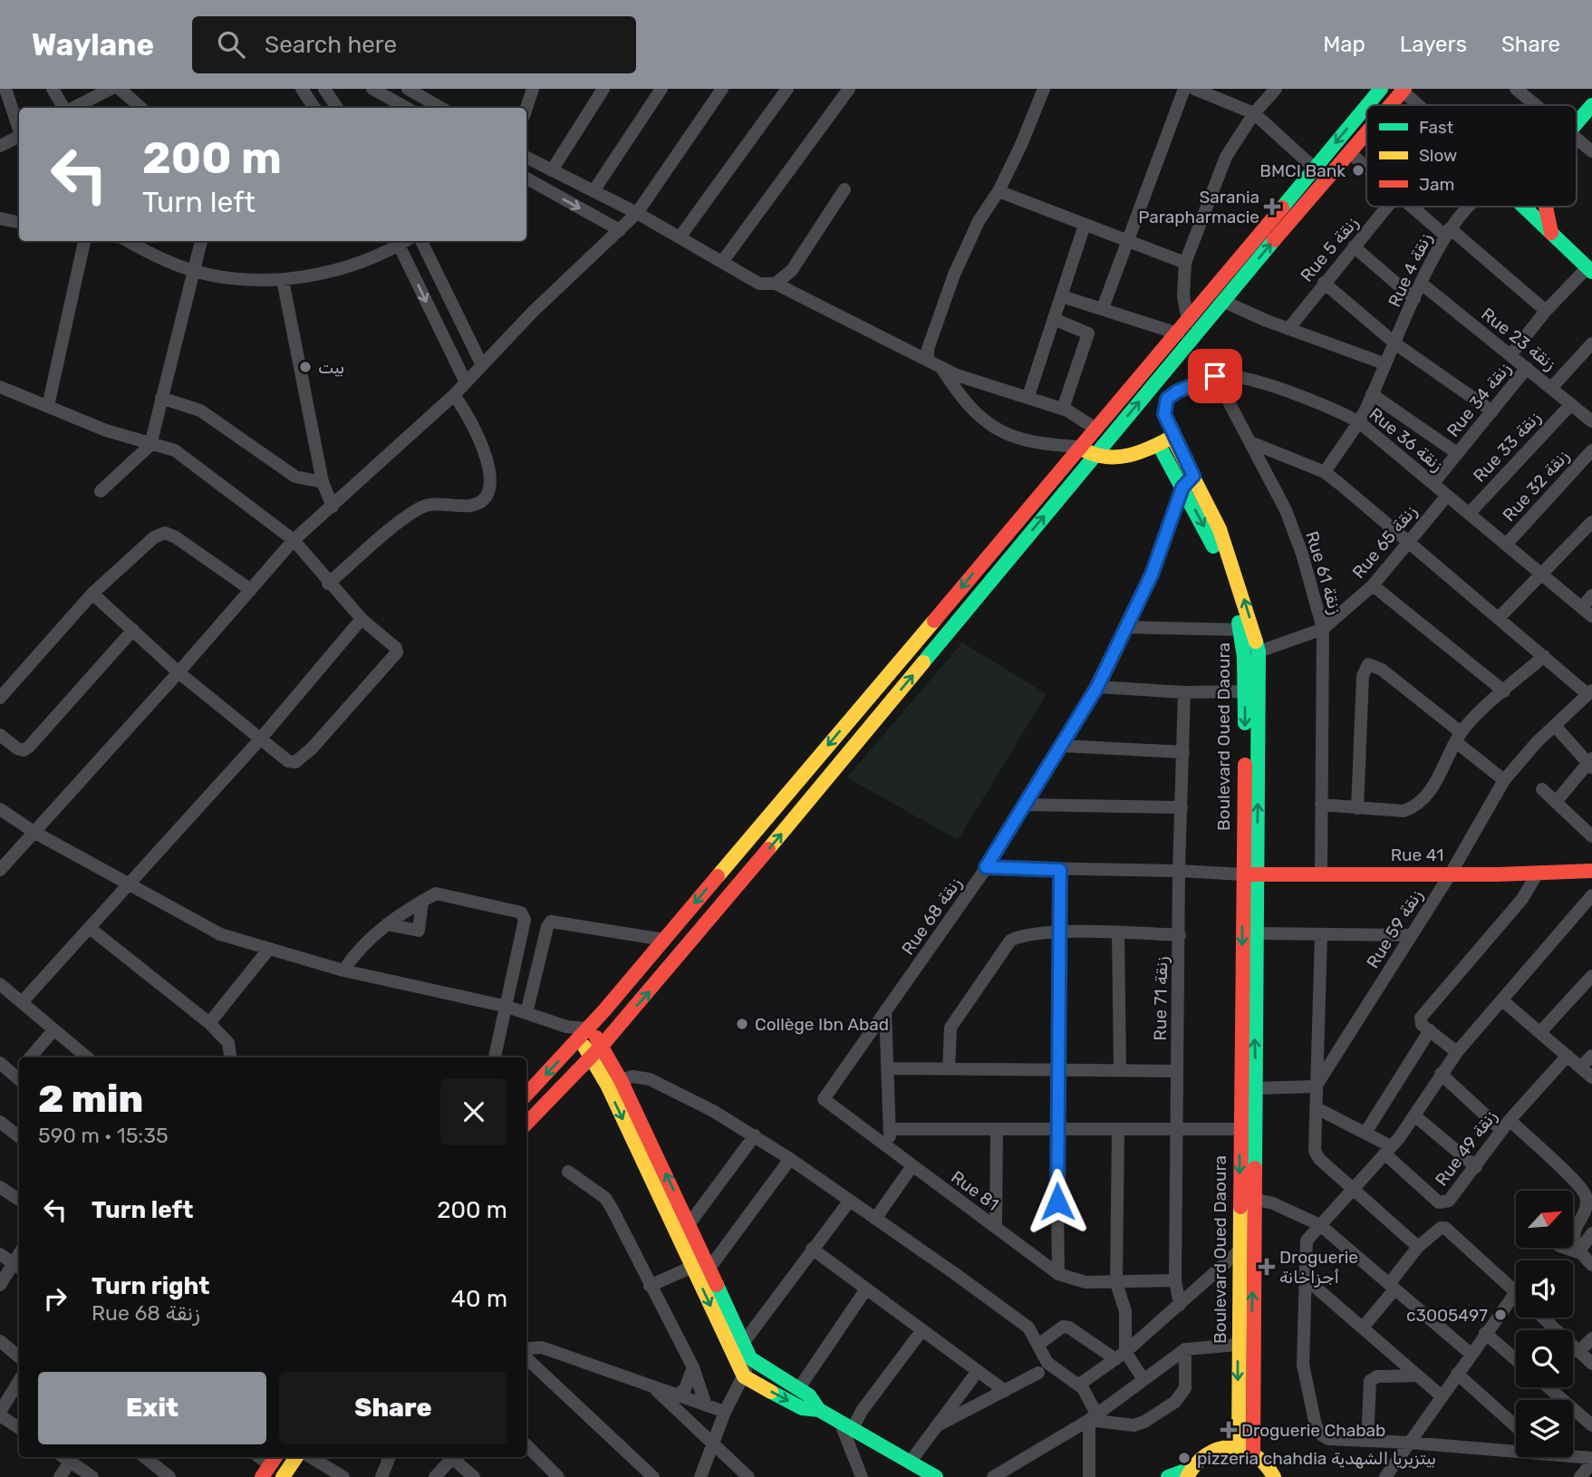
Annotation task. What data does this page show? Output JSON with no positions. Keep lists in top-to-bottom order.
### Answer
{
  "streets": {
    "street": [
      "Rue 5 زنقة",
      "Rue 4 زنقة",
      "Rue 23 زنقة",
      "Rue 34 زنقة",
      "Rue 36 زنقة",
      "Rue 33 زنقة",
      "Rue 32 زنقة",
      "Rue 65 زنقة",
      "Rue 61 زنقة",
      "Boulevard Oued Daoura",
      "Rue 41",
      "Rue 68 زنقة",
      "Rue 59 زنقة",
      "Rue 71 زنقة",
      "Rue 49 زنقة",
      "Rue 81"
    ]
  },
  "crossings": [
    ["Rue 4 زنقة", "Rue 23 زنقة"],
    ["Rue 4 زنقة", "Rue 36 زنقة"],
    ["Rue 23 زنقة", "Rue 34 زنقة"],
    ["Rue 23 زنقة", "Rue 33 زنقة"],
    ["Rue 34 زنقة", "Rue 36 زنقة"],
    ["Rue 36 زنقة", "Rue 33 زنقة"],
    ["Rue 36 زنقة", "Rue 32 زنقة"],
    ["Rue 36 زنقة", "Rue 65 زنقة"],
    ["Rue 36 زنقة", "Rue 61 زنقة"],
    ["Rue 36 زنقة", "Boulevard Oued Daoura"],
    ["Rue 65 زنقة", "Rue 61 زنقة"],
    ["Rue 65 زنقة", "Boulevard Oued Daoura"],
    ["Rue 61 زنقة", "Rue 41"],
    ["Boulevard Oued Daoura", "Rue 41"],
    ["Boulevard Oued Daoura", "Rue 68 زنقة"],
    ["Rue 41", "Rue 59 زنقة"],
    ["Rue 68 زنقة", "Rue 81"],
    ["Rue 71 زنقة", "Rue 81"]
  ],
  "places": {
    "other": [
      "BMCI Bank",
      "بيت",
      "Collège Ibn Abad",
      "c3005497",
      "pizzeria chahdia بيتزيريا الشهدية"
    ],
    "health": ["Sarania Parapharmacie", "Droguerie أجزاخانة", "Droguerie Chabab"]
  },
  "legend": ["Fast", "Slow", "Jam"],
  "north": "top right",
  "page": {
    "header": "Waylane",
    "search": "Search here",
    "nav": ["Map", "Layers", "Share"],
    "turn": ["200 m", "Turn left"],
    "heading": ["2 min", "590 m · 15:35"],
    "list": [
      {
        "name": "Turn left",
        "value": "200 m"
      },
      {
        "name": "Turn right",
        "note": "Rue 68 زنقة",
        "value": "40 m"
      }
    ],
    "buttons": ["Exit", "Share"]
  }
}
